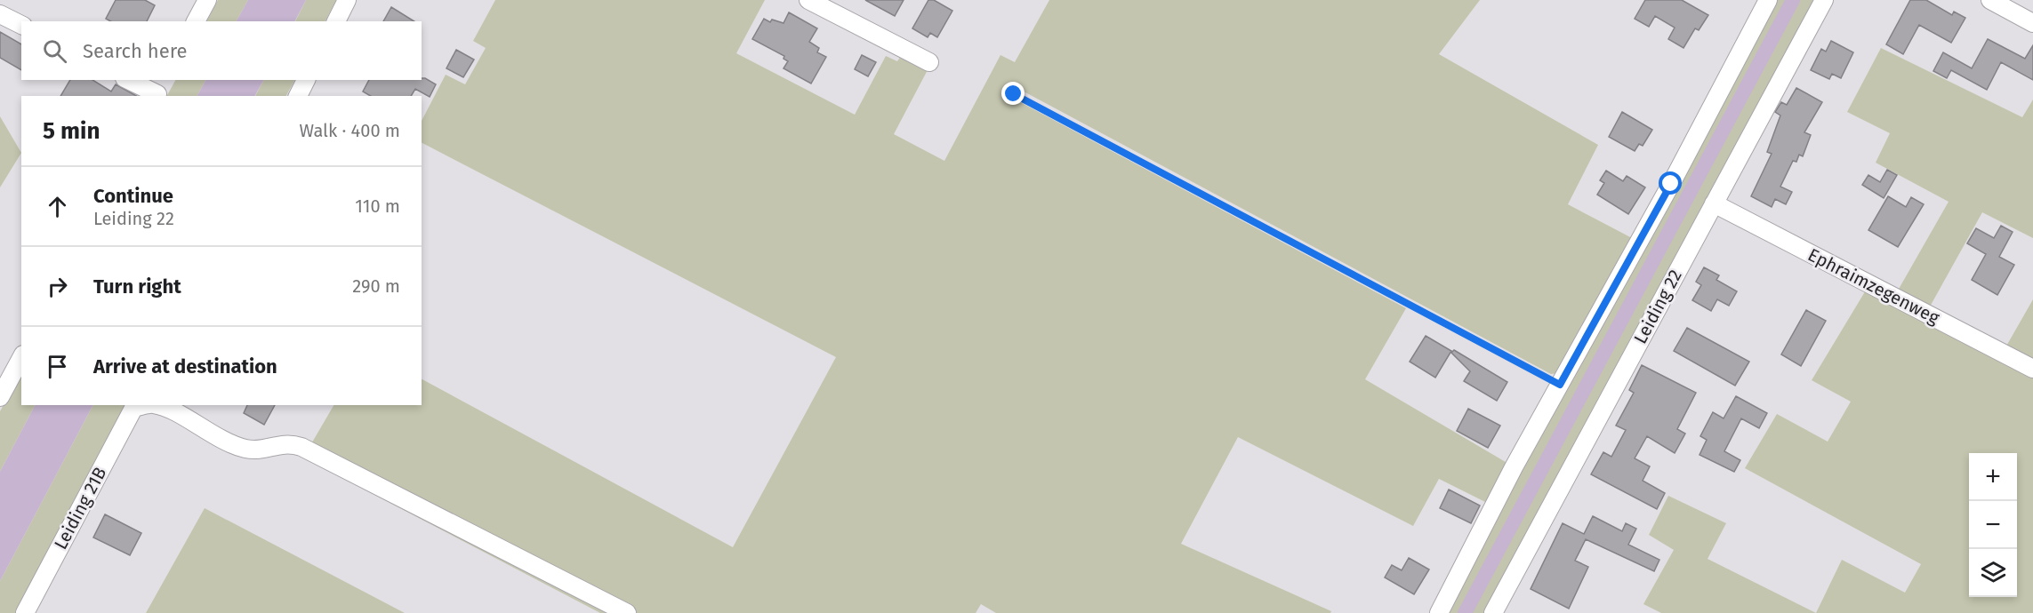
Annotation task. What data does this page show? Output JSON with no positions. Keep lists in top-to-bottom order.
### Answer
{
  "streets": {
    "street": ["Ephraimzegenweg", "Leiding 22", "Leiding 21B"]
  },
  "crossings": [
    ["Ephraimzegenweg", "Leiding 22"]
  ],
  "page": {
    "search": "Search here",
    "heading": ["5 min", "Walk · 400 m"],
    "list": [
      ["Continue", "Leiding 22", "110 m"],
      ["Turn right", "290 m"],
      "Arrive at destination"
    ],
    "map_buttons": ["+", "−"]
  }
}
